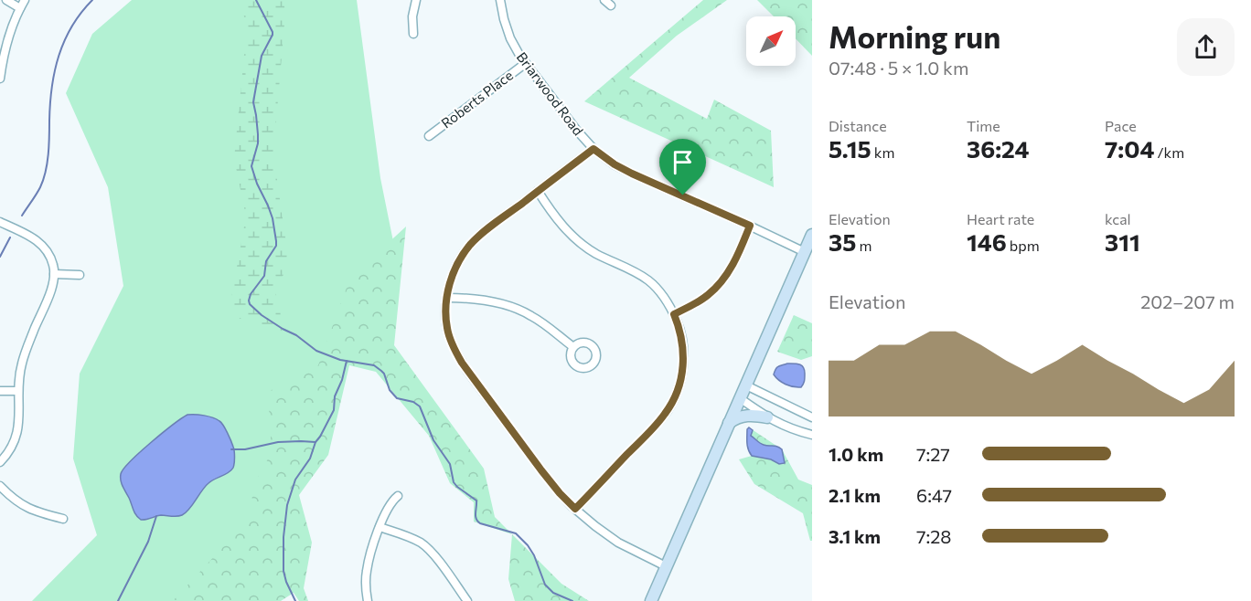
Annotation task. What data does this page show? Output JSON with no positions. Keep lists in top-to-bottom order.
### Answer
{
  "streets": {
    "street": ["Briarwood Road", "Roberts Place"]
  },
  "crossings": [
    ["Briarwood Road", "Roberts Place"]
  ],
  "north": "top right",
  "page": {
    "heading": ["Morning run", "07:48 · 5 × 1.0 km"],
    "stats": [
      ["Distance", "5.15 km"],
      ["Time", "36:24"],
      ["Pace", "7:04 /km"],
      ["Elevation", "35 m"],
      ["Heart rate", "146 bpm"],
      ["kcal", "311"]
    ],
    "chart": ["Elevation", "202–207 m"],
    "list": [
      {
        "name": "1.0 km",
        "note": "7:27"
      },
      {
        "name": "2.1 km",
        "note": "6:47"
      },
      {
        "name": "3.1 km",
        "note": "7:28"
      }
    ]
  }
}
